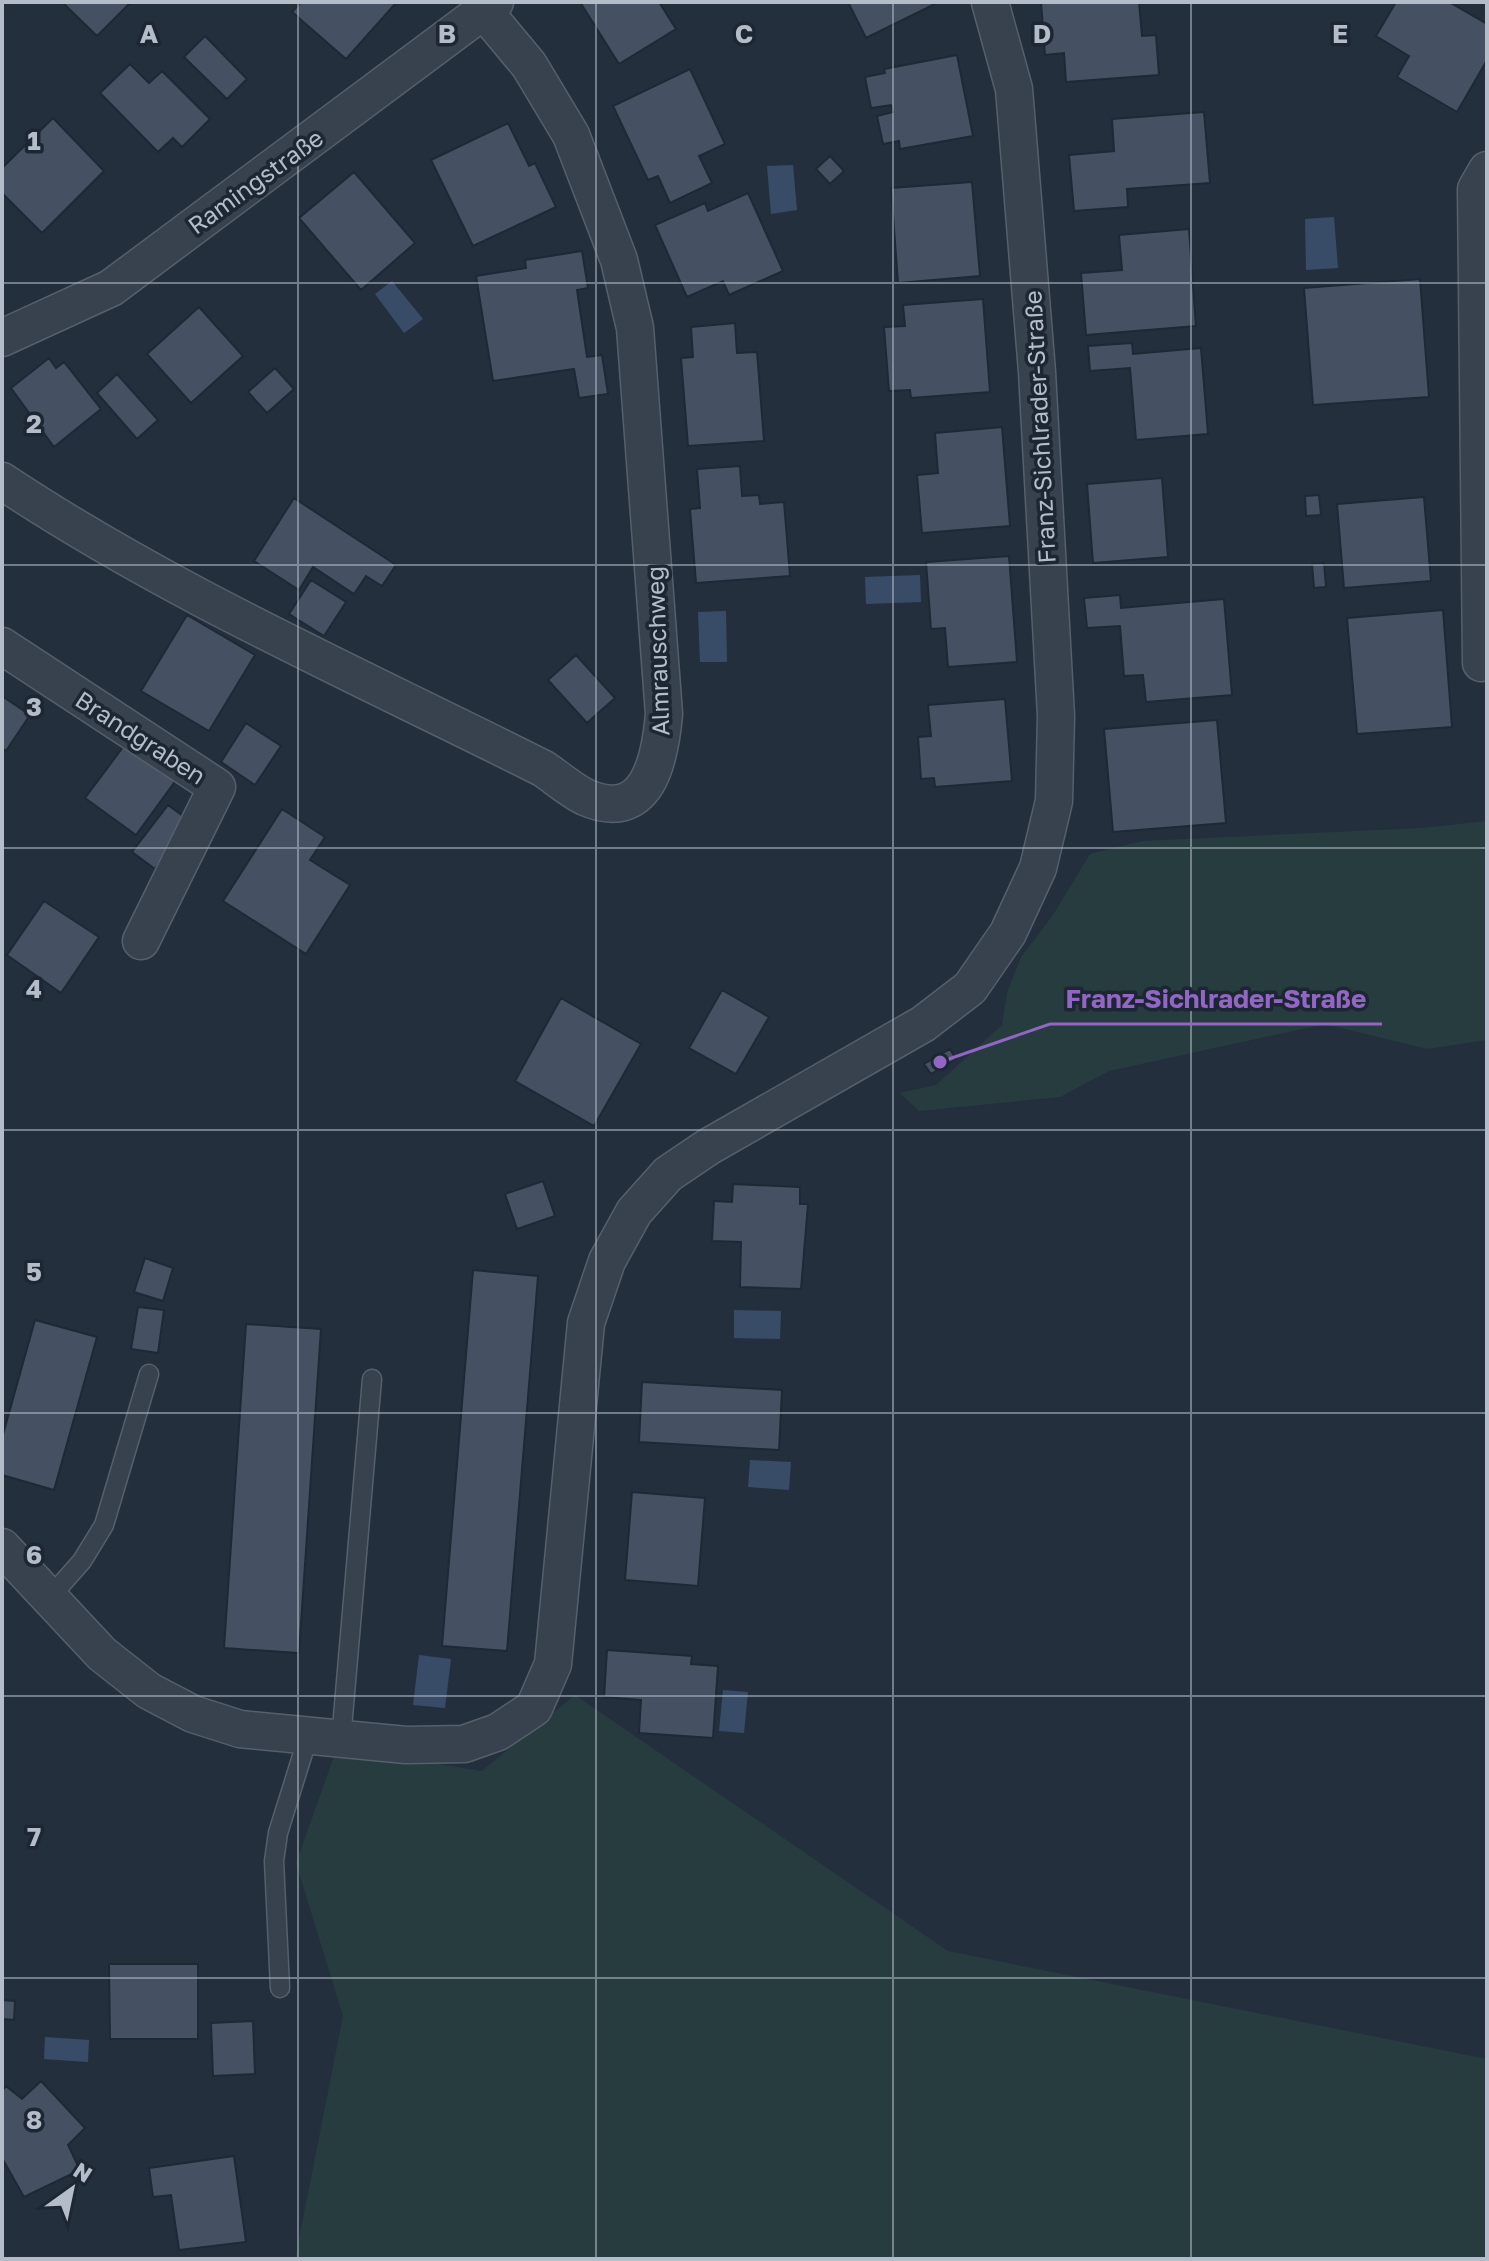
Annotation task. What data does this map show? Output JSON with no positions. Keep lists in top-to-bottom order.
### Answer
{
  "streets": {
    "street": [
      "Ramingstraße",
      "Franz-Sichlrader-Straße",
      "Almrauschweg",
      "Brandgraben"
    ]
  },
  "crossings": [
    ["Ramingstraße", "Almrauschweg"]
  ],
  "places": ["Franz-Sichlrader-Straße"],
  "north": "top right",
  "grid": {
    "columns": [
      "A",
      "B",
      "C",
      "D",
      "E"
    ],
    "rows": [
      "1",
      "2",
      "3",
      "4",
      "5",
      "6",
      "7",
      "8"
    ]
  }
}
